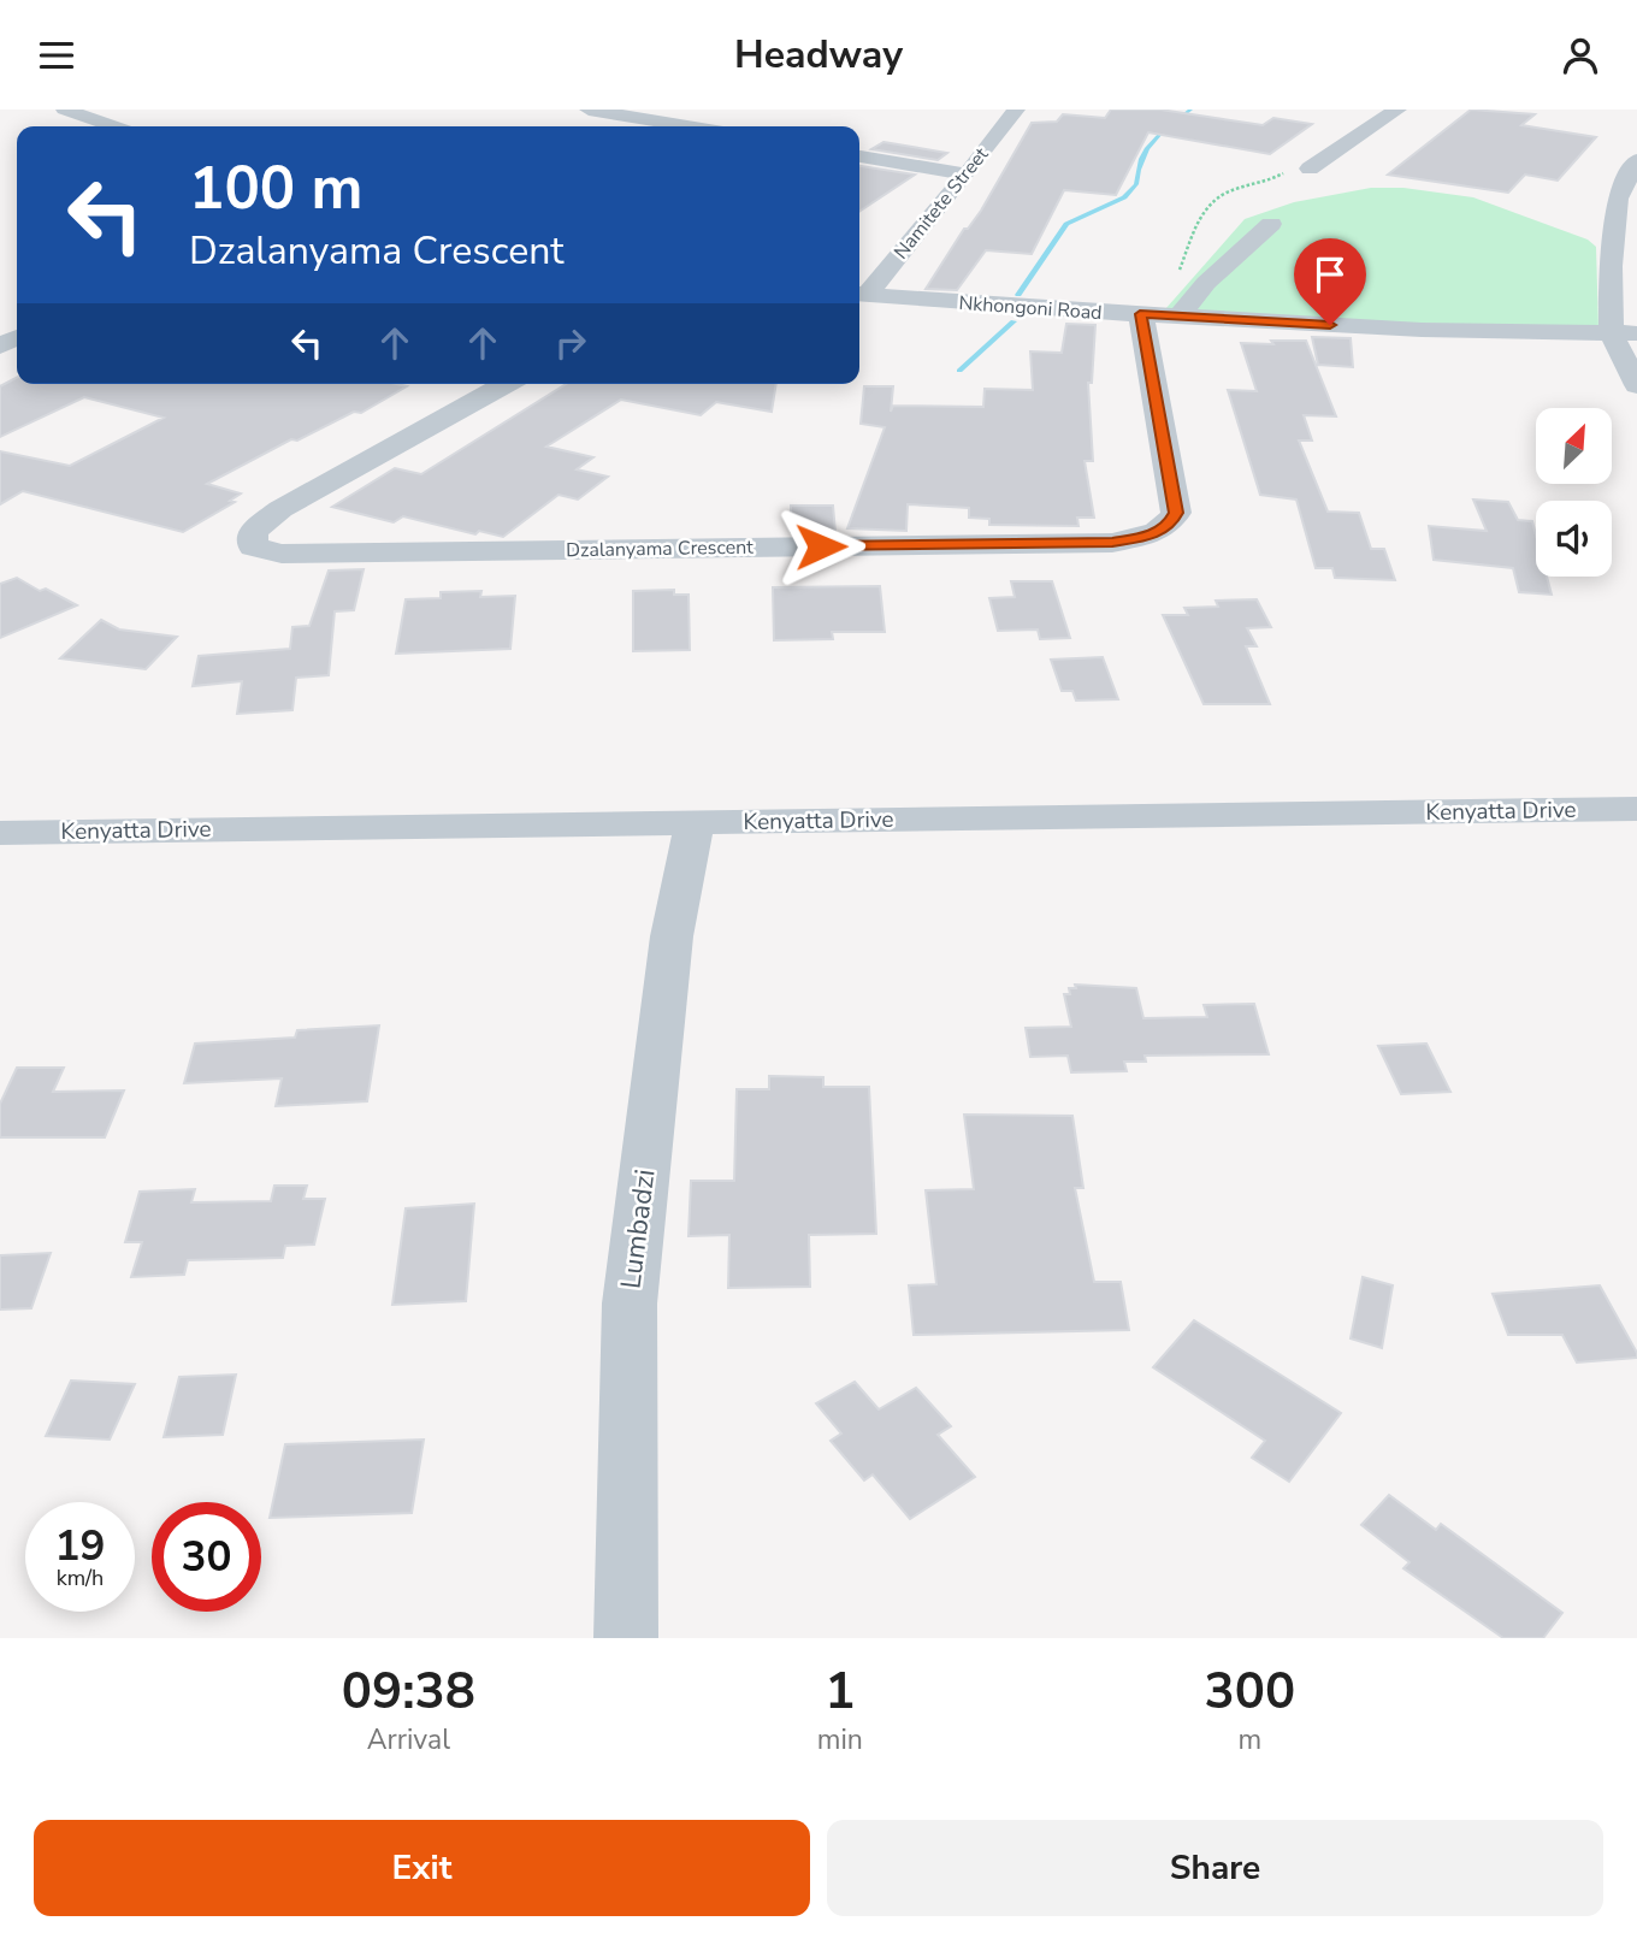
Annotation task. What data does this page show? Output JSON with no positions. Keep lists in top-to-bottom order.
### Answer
{
  "streets": {
    "street": [
      "Namitete Street",
      "Nkhongoni Road",
      "Dzalanyama Crescent",
      "Kenyatta Drive",
      "Lumbadzi"
    ]
  },
  "crossings": [
    ["Namitete Street", "Nkhongoni Road"],
    ["Nkhongoni Road", "Dzalanyama Crescent"],
    ["Kenyatta Drive", "Lumbadzi"]
  ],
  "north": "top right",
  "page": {
    "header": "Headway",
    "turn": ["100 m", "Dzalanyama Crescent"],
    "speed": "19 km/h",
    "limit": "30",
    "eta": [
      "09:38",
      "Arrival",
      "1",
      "min",
      "300",
      "m"
    ],
    "buttons": ["Exit", "Share"]
  }
}
